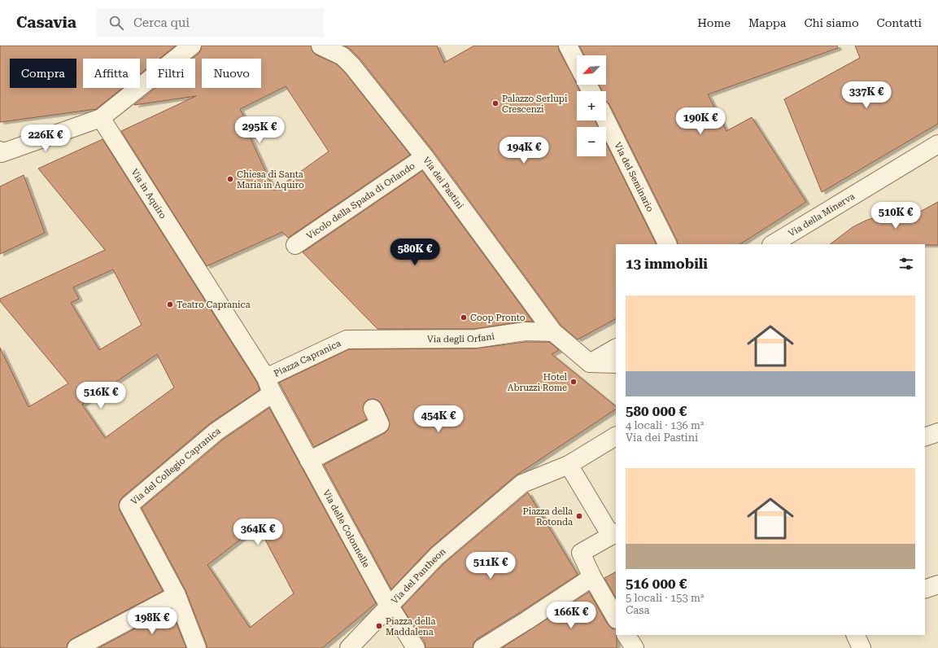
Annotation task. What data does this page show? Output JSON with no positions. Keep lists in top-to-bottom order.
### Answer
{
  "streets": {
    "street": [
      "Via del Seminario",
      "Via dei Pastini",
      "Via in Aquiro",
      "Vicolo della Spada di Orlando",
      "Via della Minerva",
      "Via degli Orfani",
      "Piazza Capranica",
      "Via del Collegio Capranica",
      "Via delle Colonnelle",
      "Via del Pantheon"
    ]
  },
  "crossings": [
    ["Via dei Pastini", "Vicolo della Spada di Orlando"],
    ["Via dei Pastini", "Via degli Orfani"],
    ["Via in Aquiro", "Piazza Capranica"],
    ["Via degli Orfani", "Piazza Capranica"],
    ["Piazza Capranica", "Via del Collegio Capranica"],
    ["Piazza Capranica", "Via delle Colonnelle"],
    ["Via del Collegio Capranica", "Via delle Colonnelle"],
    ["Via delle Colonnelle", "Via del Pantheon"]
  ],
  "places": [
    "Palazzo Serlupi Crescenzi",
    "Chiesa di Santa Maria in Aquiro",
    "Teatro Capranica",
    "Coop Pronto",
    "Hotel Abruzzi Rome",
    "Piazza della Rotonda",
    "Piazza della Maddalena"
  ],
  "north": "bottom left",
  "page": {
    "header": "Casavia",
    "search": "Cerca qui",
    "nav": [
      "Home",
      "Mappa",
      "Chi siamo",
      "Contatti"
    ],
    "map_buttons": ["+", "−"],
    "chip": [
      "Compra",
      "Affitta",
      "Filtri",
      "Nuovo"
    ],
    "price": [
      "337K €",
      "190K €",
      "295K €",
      "226K €",
      "194K €",
      "510K €",
      "580K €",
      "516K €",
      "454K €",
      "364K €",
      "511K €",
      "166K €",
      "198K €"
    ],
    "heading": "13 immobili",
    "list": [
      {
        "name": "580 000 €",
        "note": "4 locali · 136 m² · Via dei Pastini"
      },
      {
        "name": "516 000 €",
        "note": "5 locali · 153 m² · Casa"
      }
    ]
  }
}
